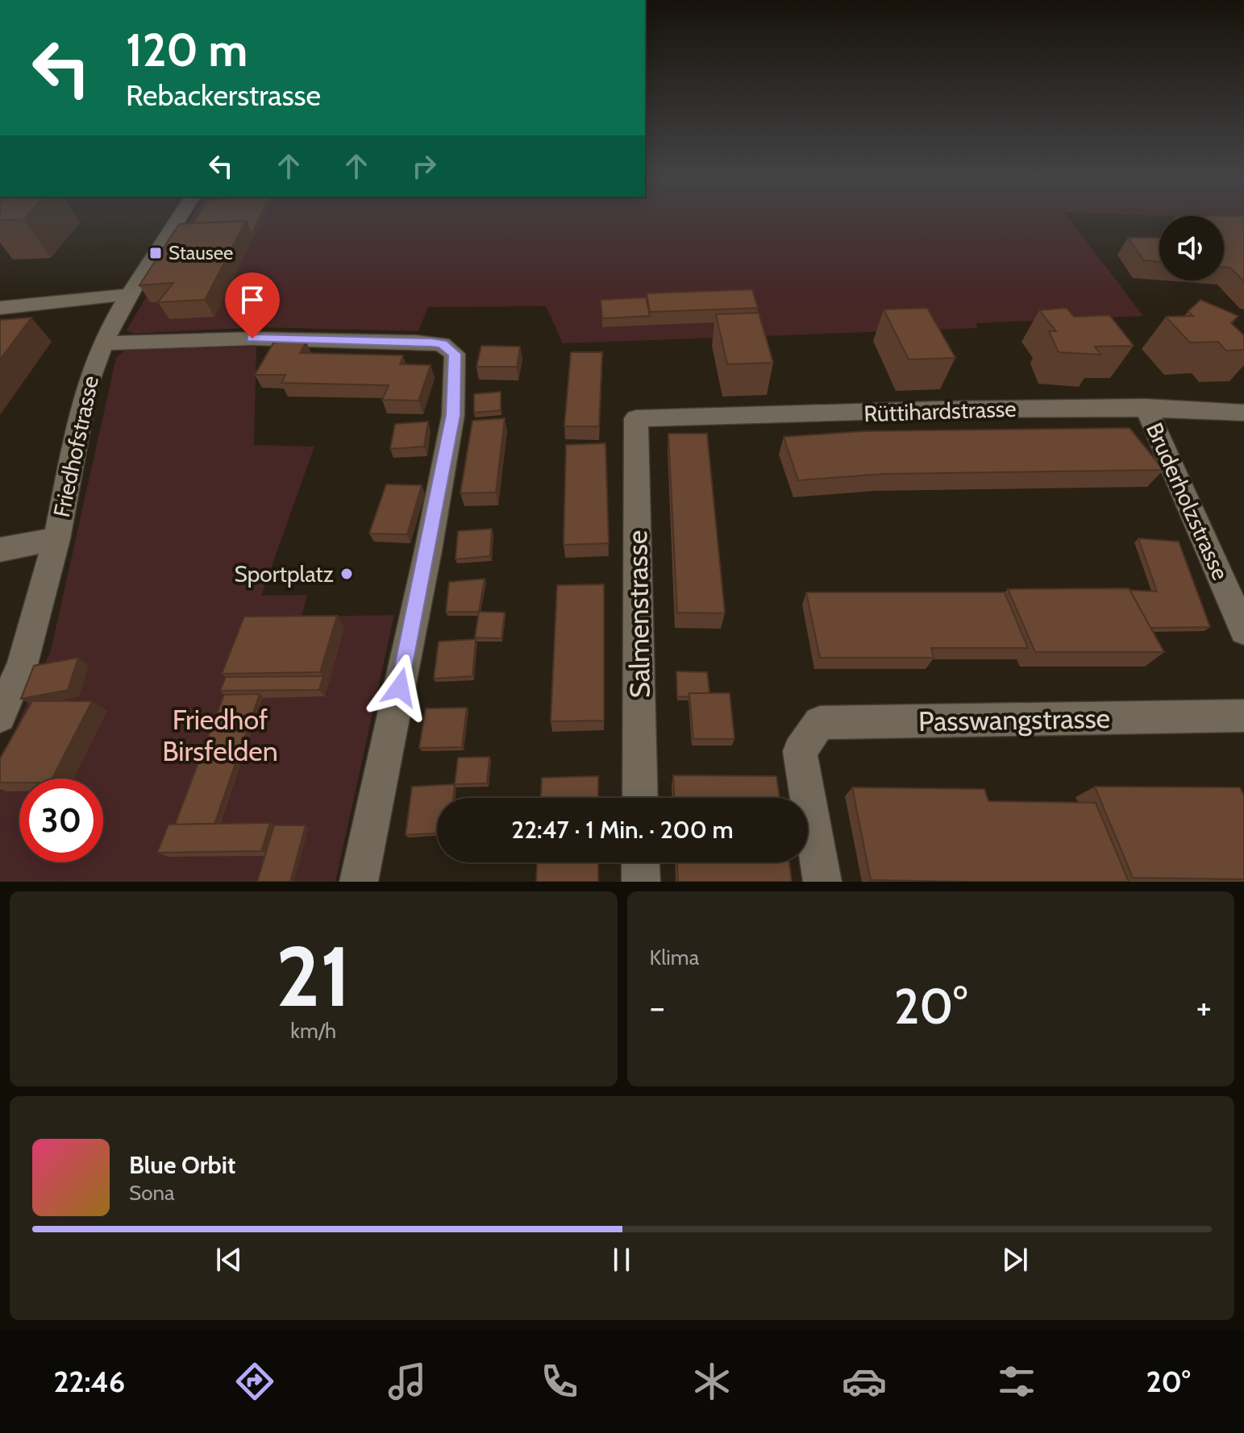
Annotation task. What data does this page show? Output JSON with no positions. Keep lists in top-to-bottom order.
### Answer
{
  "streets": {
    "street": [
      "Rüttihardstrasse",
      "Friedhofstrasse",
      "Bruderholzstrasse",
      "Salmenstrasse",
      "Passwangstrasse"
    ]
  },
  "crossings": [
    ["Rüttihardstrasse", "Bruderholzstrasse"],
    ["Rüttihardstrasse", "Salmenstrasse"]
  ],
  "parks": ["Friedhof Birsfelden"],
  "places": {
    "transit": ["Stausee"],
    "other": ["Sportplatz"]
  },
  "page": {
    "turn": ["120 m", "Rebackerstrasse"],
    "limit": "30",
    "trip": "22:47 · 1 Min. · 200 m",
    "tile": [
      ["21", "km/h"],
      "Klima"
    ],
    "heat": ["−", "20°", "+"],
    "song": ["Blue Orbit", "Sona"],
    "tabs": ["22:46", "20°"]
  }
}
